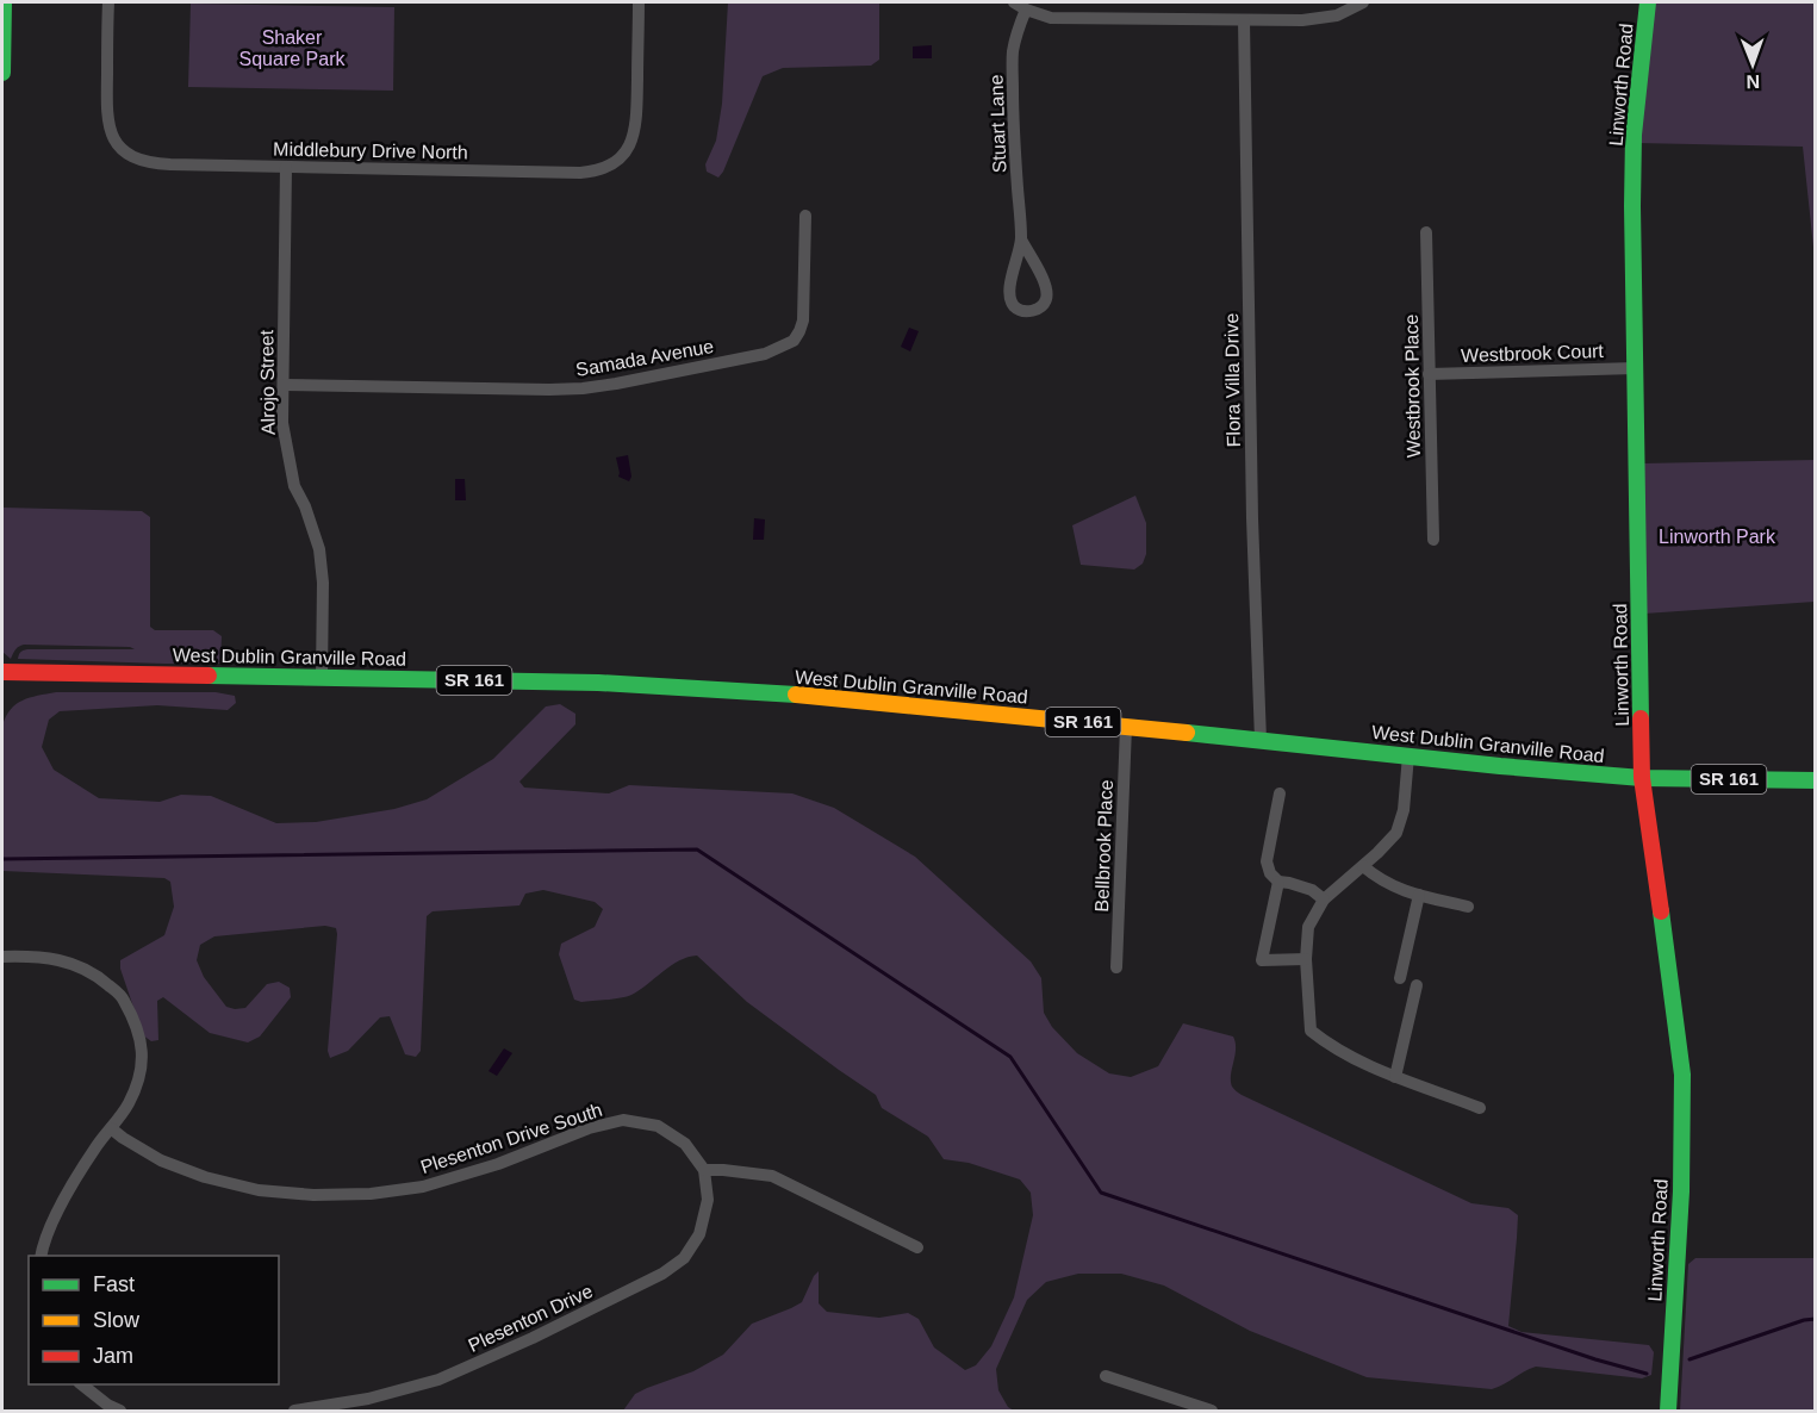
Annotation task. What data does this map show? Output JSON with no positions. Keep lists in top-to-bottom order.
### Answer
{
  "streets": {
    "main road": ["Linworth Road", "West Dublin Granville Road", "SR 161"],
    "street": [
      "Stuart Lane",
      "Middlebury Drive North",
      "Westbrook Court",
      "Samada Avenue",
      "Flora Villa Drive",
      "Alrojo Street",
      "Westbrook Place",
      "Bellbrook Place",
      "Plesenton Drive South",
      "Plesenton Drive"
    ]
  },
  "crossings": [
    ["Linworth Road", "Westbrook Court"],
    ["Linworth Road", "West Dublin Granville Road"],
    ["Middlebury Drive North", "Alrojo Street"],
    ["Westbrook Court", "Westbrook Place"],
    ["Samada Avenue", "Alrojo Street"],
    ["Flora Villa Drive", "West Dublin Granville Road"],
    ["Alrojo Street", "West Dublin Granville Road"],
    ["West Dublin Granville Road", "Bellbrook Place"],
    ["Plesenton Drive South", "Plesenton Drive"]
  ],
  "parks": ["Shaker Square Park", "Linworth Park"],
  "legend": ["Fast", "Slow", "Jam"],
  "north": "bottom"
}
